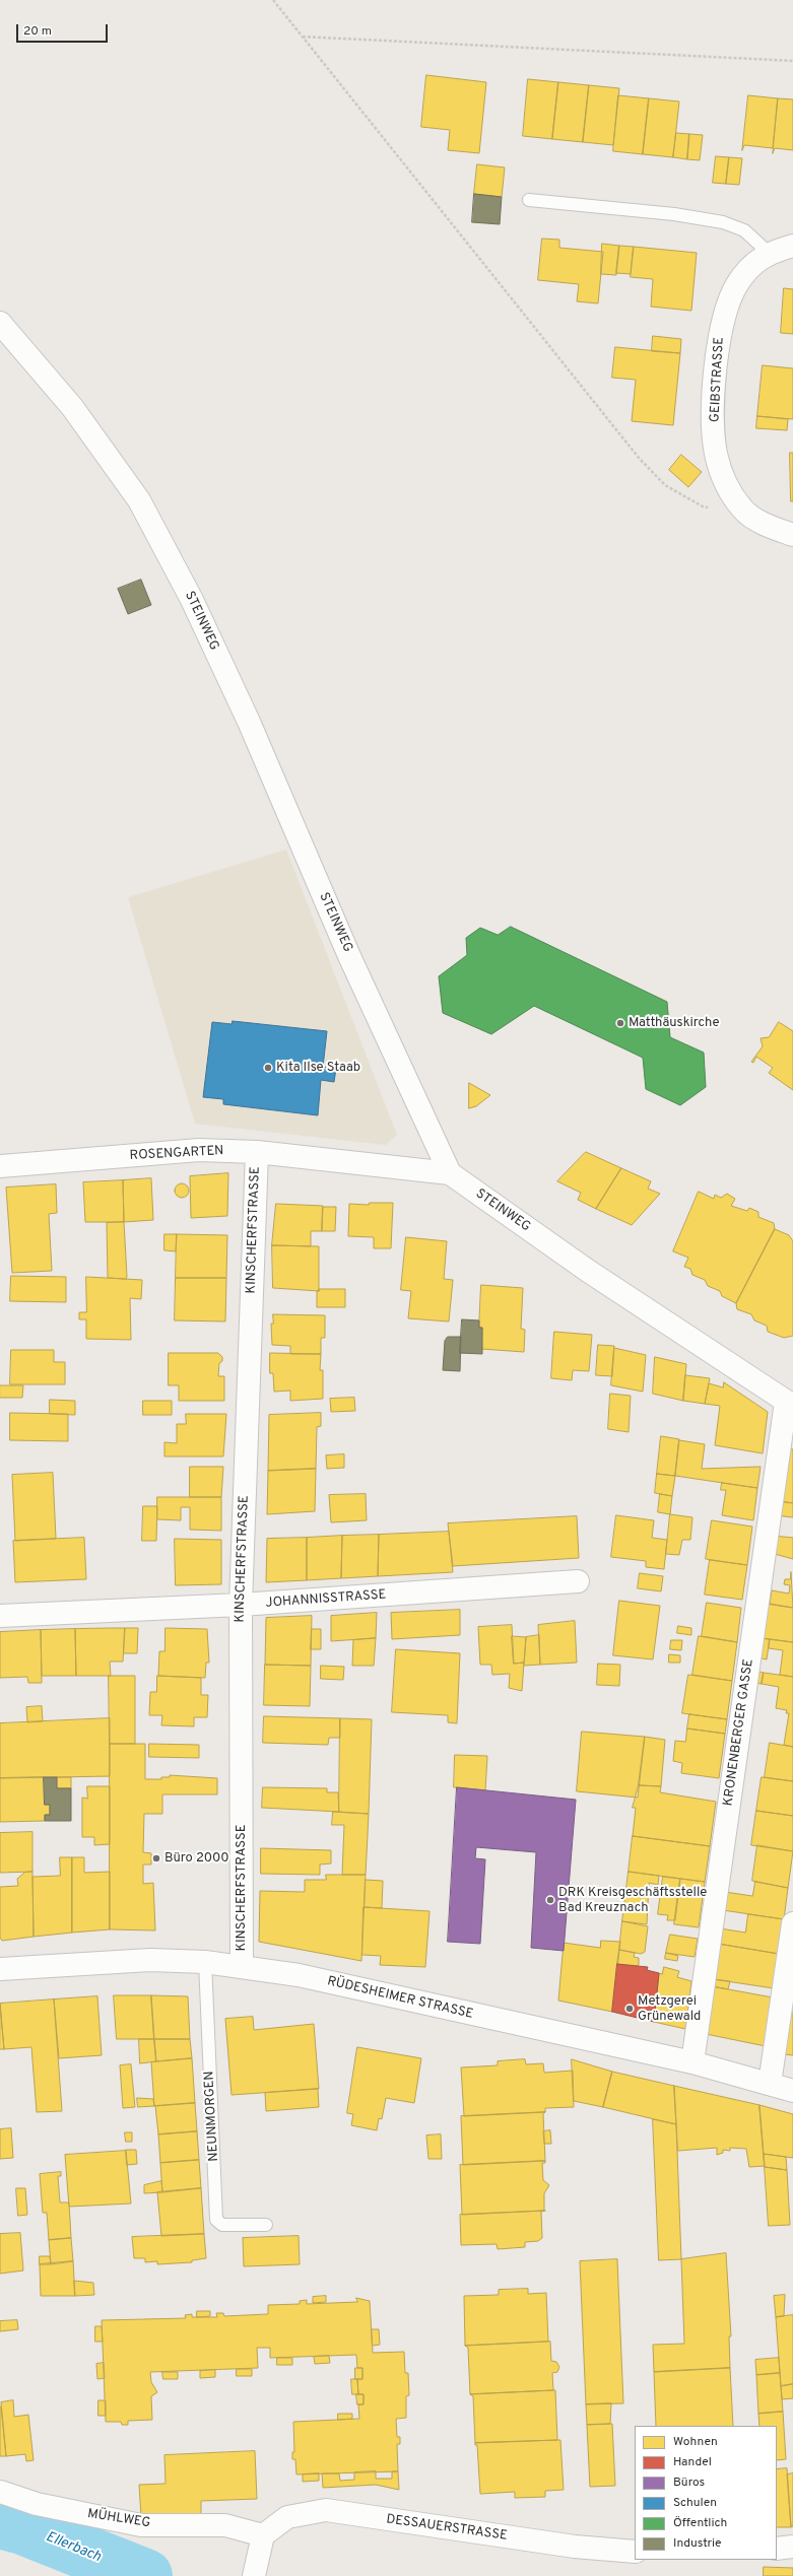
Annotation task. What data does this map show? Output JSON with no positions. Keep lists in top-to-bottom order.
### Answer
{
  "streets": {
    "street": [
      "GEIBSTRASSE",
      "STEINWEG",
      "ROSENGARTEN",
      "KINSCHERFSTRASSE",
      "JOHANNISSTRASSE",
      "KRONENBERGER GASSE",
      "RÜDESHEIMER STRASSE",
      "MÜHLWEG",
      "DESSAUERSTRASSE"
    ],
    "lane": ["NEUNMORGEN"]
  },
  "crossings": [
    ["STEINWEG", "ROSENGARTEN"],
    ["STEINWEG", "KRONENBERGER GASSE"],
    ["ROSENGARTEN", "KINSCHERFSTRASSE"],
    ["KINSCHERFSTRASSE", "JOHANNISSTRASSE"],
    ["KINSCHERFSTRASSE", "RÜDESHEIMER STRASSE"],
    ["KRONENBERGER GASSE", "RÜDESHEIMER STRASSE"],
    ["RÜDESHEIMER STRASSE", "NEUNMORGEN"],
    ["MÜHLWEG", "DESSAUERSTRASSE"]
  ],
  "water": ["Ellerbach"],
  "places": [
    "Matthäuskirche",
    "Kita Ilse Staab",
    "Büro 2000",
    "DRK Kreisgeschäftsstelle Bad Kreuznach",
    "Metzgerei Grünewald"
  ],
  "legend": [
    "Wohnen",
    "Handel",
    "Büros",
    "Schulen",
    "Öffentlich",
    "Industrie"
  ],
  "scale_bar": "20 m"
}
